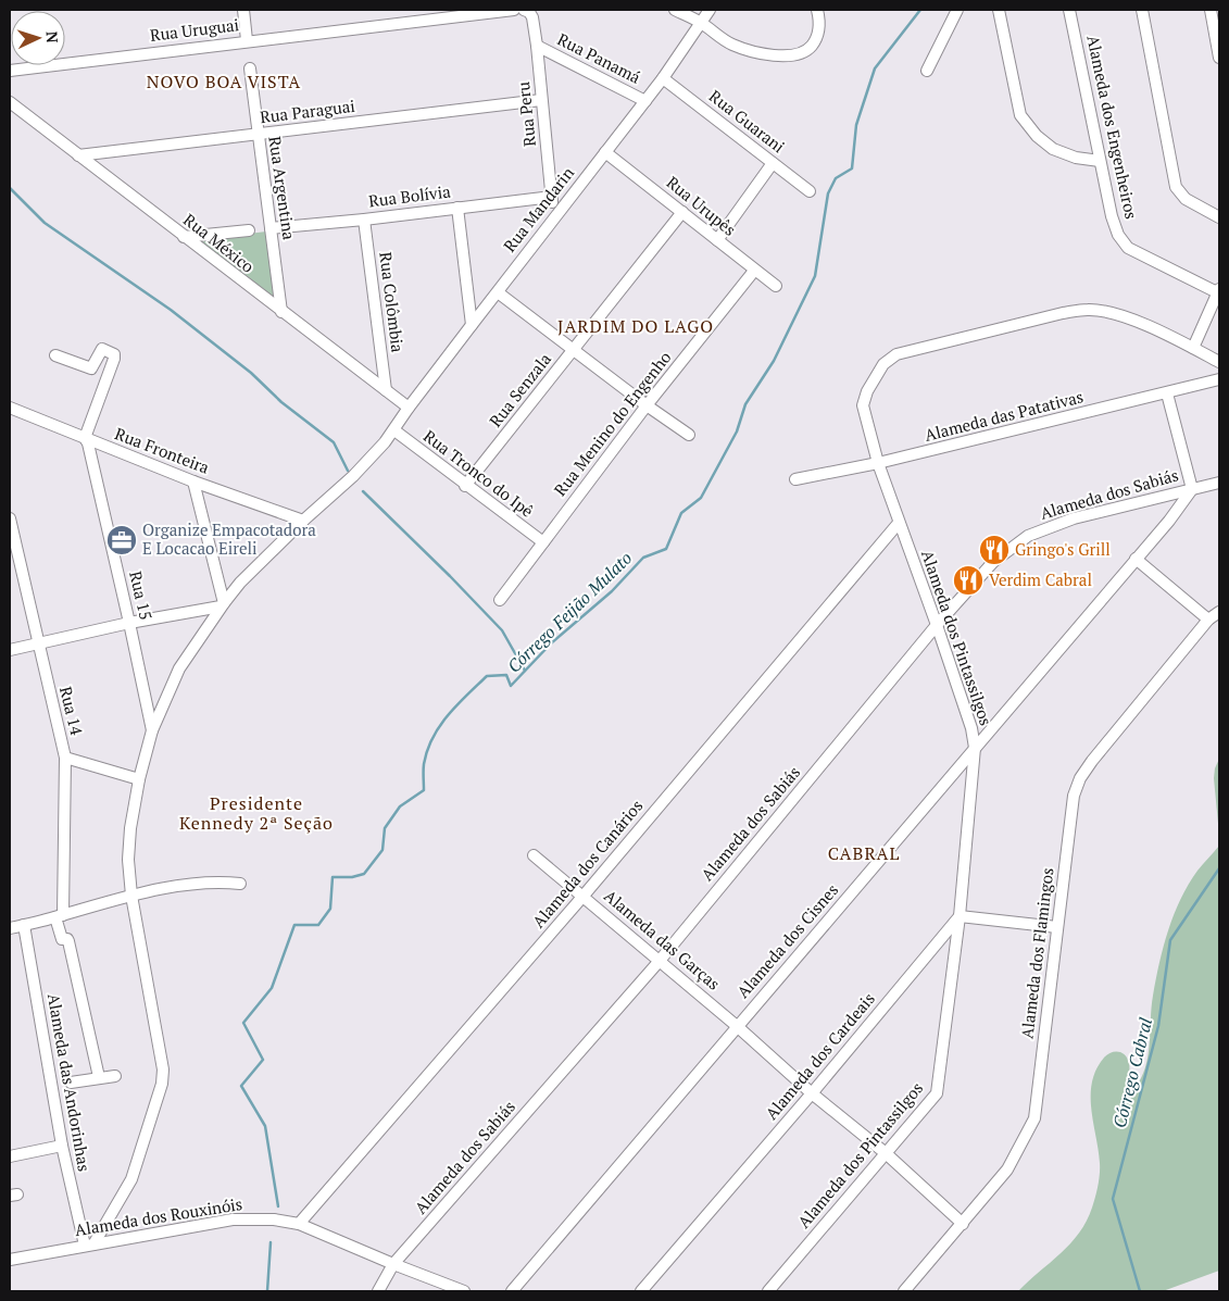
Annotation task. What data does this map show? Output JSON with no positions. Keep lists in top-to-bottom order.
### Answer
{
  "streets": {
    "street": [
      "Rua Uruguai",
      "Rua Panamá",
      "Rua Paraguai",
      "Rua Peru",
      "Rua Guarani",
      "Alameda dos Engenheiros",
      "Rua Argentina",
      "Rua Bolívia",
      "Rua Urupês",
      "Rua Mandarin",
      "Rua México",
      "Rua Colômbia",
      "Rua Senzala",
      "Alameda das Patativas",
      "Rua Menino do Engenho",
      "Rua Fronteira",
      "Rua Tronco do Ipê",
      "Alameda dos Sabiás",
      "Rua 15",
      "Alameda dos Pintassilgos",
      "Rua 14",
      "Alameda dos Canários",
      "Alameda das Garças",
      "Alameda dos Cisnes",
      "Alameda dos Flamingos",
      "Alameda dos Cardeais",
      "Alameda das Andorinhas",
      "Alameda dos Rouxinóis"
    ]
  },
  "crossings": [
    ["Rua Panamá", "Rua Peru"],
    ["Rua Panamá", "Rua Mandarin"],
    ["Rua Paraguai", "Rua Peru"],
    ["Rua Paraguai", "Rua Argentina"],
    ["Rua Paraguai", "Rua México"],
    ["Rua Peru", "Rua Bolívia"],
    ["Rua Peru", "Rua Mandarin"],
    ["Rua Guarani", "Rua Mandarin"],
    ["Rua Argentina", "Rua Bolívia"],
    ["Rua Argentina", "Rua México"],
    ["Rua Bolívia", "Rua Colômbia"],
    ["Rua Urupês", "Rua Mandarin"],
    ["Rua Urupês", "Rua Senzala"],
    ["Rua Urupês", "Rua Menino do Engenho"],
    ["Rua Mandarin", "Rua México"],
    ["Rua Mandarin", "Rua Fronteira"],
    ["Rua Mandarin", "Rua Tronco do Ipê"],
    ["Rua Mandarin", "Rua 15"],
    ["Rua Mandarin", "Alameda das Andorinhas"],
    ["Rua Mandarin", "Alameda dos Rouxinóis"],
    ["Rua México", "Rua Colômbia"],
    ["Rua Senzala", "Rua Tronco do Ipê"],
    ["Alameda das Patativas", "Alameda dos Pintassilgos"],
    ["Rua Menino do Engenho", "Rua Tronco do Ipê"],
    ["Rua Fronteira", "Rua 15"],
    ["Alameda dos Sabiás", "Alameda dos Pintassilgos"],
    ["Alameda dos Sabiás", "Alameda das Garças"],
    ["Alameda dos Sabiás", "Alameda dos Cisnes"],
    ["Alameda dos Sabiás", "Alameda dos Rouxinóis"],
    ["Alameda dos Pintassilgos", "Alameda dos Canários"],
    ["Alameda dos Pintassilgos", "Alameda das Garças"],
    ["Alameda dos Pintassilgos", "Alameda dos Cisnes"],
    ["Alameda dos Pintassilgos", "Alameda dos Cardeais"],
    ["Alameda dos Canários", "Alameda das Garças"],
    ["Alameda dos Canários", "Alameda dos Rouxinóis"],
    ["Alameda das Garças", "Alameda dos Cisnes"],
    ["Alameda das Garças", "Alameda dos Flamingos"],
    ["Alameda das Garças", "Alameda dos Cardeais"],
    ["Alameda das Andorinhas", "Alameda dos Rouxinóis"]
  ],
  "districts": [
    "NOVO BOA VISTA",
    "JARDIM DO LAGO",
    "Presidente Kennedy 2ª Seção",
    "CABRAL"
  ],
  "water": ["Córrego Feijão Mulato", "Córrego Cabral"],
  "places": {
    "office": ["Organize Empacotadora E Locacao Eireli"],
    "restaurant": ["Gringo's Grill", "Verdim Cabral"]
  },
  "north": "right"
}
